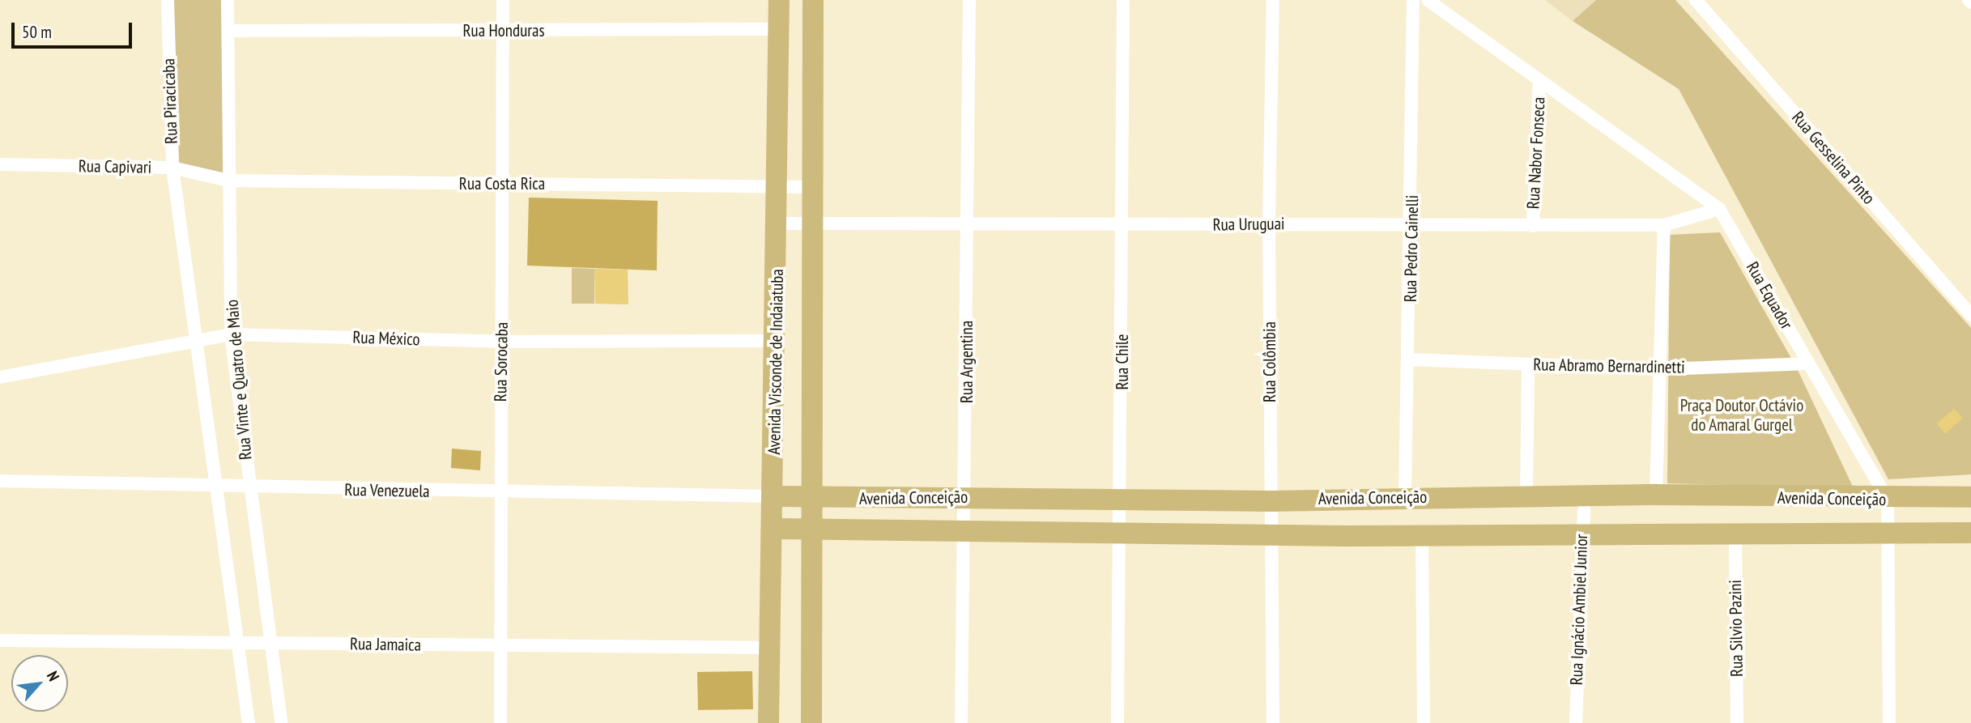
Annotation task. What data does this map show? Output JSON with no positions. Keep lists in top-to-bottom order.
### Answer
{
  "streets": {
    "main road": ["Avenida Visconde de Indaiatuba", "Avenida Conceição"],
    "street": [
      "Rua Honduras",
      "Rua Piracicaba",
      "Rua Nabor Fonseca",
      "Rua Gesselina Pinto",
      "Rua Capivari",
      "Rua Costa Rica",
      "Rua Uruguai",
      "Rua Pedro Cainelli",
      "Rua Equador",
      "Rua México",
      "Rua Sorocaba",
      "Rua Argentina",
      "Rua Chile",
      "Rua Colômbia",
      "Rua Abramo Bernardinetti",
      "Rua Vinte e Quatro de Maio",
      "Rua Venezuela",
      "Rua Ignácio Ambiel Junior",
      "Rua Silvio Pazini",
      "Rua Jamaica"
    ]
  },
  "crossings": [
    ["Rua Honduras", "Rua Sorocaba"],
    ["Rua Honduras", "Avenida Visconde de Indaiatuba"],
    ["Rua Honduras", "Rua Vinte e Quatro de Maio"],
    ["Rua Piracicaba", "Rua Capivari"],
    ["Rua Piracicaba", "Rua Vinte e Quatro de Maio"],
    ["Rua Nabor Fonseca", "Rua Uruguai"],
    ["Rua Nabor Fonseca", "Rua Equador"],
    ["Rua Capivari", "Rua Costa Rica"],
    ["Rua Capivari", "Rua Vinte e Quatro de Maio"],
    ["Rua Costa Rica", "Rua Sorocaba"],
    ["Rua Costa Rica", "Avenida Visconde de Indaiatuba"],
    ["Rua Costa Rica", "Rua Vinte e Quatro de Maio"],
    ["Rua Uruguai", "Rua Pedro Cainelli"],
    ["Rua Uruguai", "Rua Equador"],
    ["Rua Uruguai", "Avenida Visconde de Indaiatuba"],
    ["Rua Uruguai", "Rua Argentina"],
    ["Rua Uruguai", "Rua Chile"],
    ["Rua Uruguai", "Rua Colômbia"],
    ["Rua Pedro Cainelli", "Rua Abramo Bernardinetti"],
    ["Rua Pedro Cainelli", "Avenida Conceição"],
    ["Rua Equador", "Rua Abramo Bernardinetti"],
    ["Rua Equador", "Avenida Conceição"],
    ["Rua México", "Rua Sorocaba"],
    ["Rua México", "Avenida Visconde de Indaiatuba"],
    ["Rua México", "Rua Vinte e Quatro de Maio"],
    ["Rua Sorocaba", "Rua Venezuela"],
    ["Rua Sorocaba", "Rua Jamaica"],
    ["Avenida Visconde de Indaiatuba", "Rua Venezuela"],
    ["Avenida Visconde de Indaiatuba", "Avenida Conceição"],
    ["Avenida Visconde de Indaiatuba", "Rua Jamaica"],
    ["Rua Argentina", "Avenida Conceição"],
    ["Rua Chile", "Avenida Conceição"],
    ["Rua Colômbia", "Avenida Conceição"],
    ["Rua Vinte e Quatro de Maio", "Rua Venezuela"],
    ["Rua Vinte e Quatro de Maio", "Rua Jamaica"],
    ["Rua Venezuela", "Avenida Conceição"],
    ["Avenida Conceição", "Rua Ignácio Ambiel Junior"],
    ["Avenida Conceição", "Rua Silvio Pazini"]
  ],
  "parks": ["Praça Doutor Octávio do Amaral Gurgel"],
  "scale_bar": "50 m",
  "north": "top right"
}
